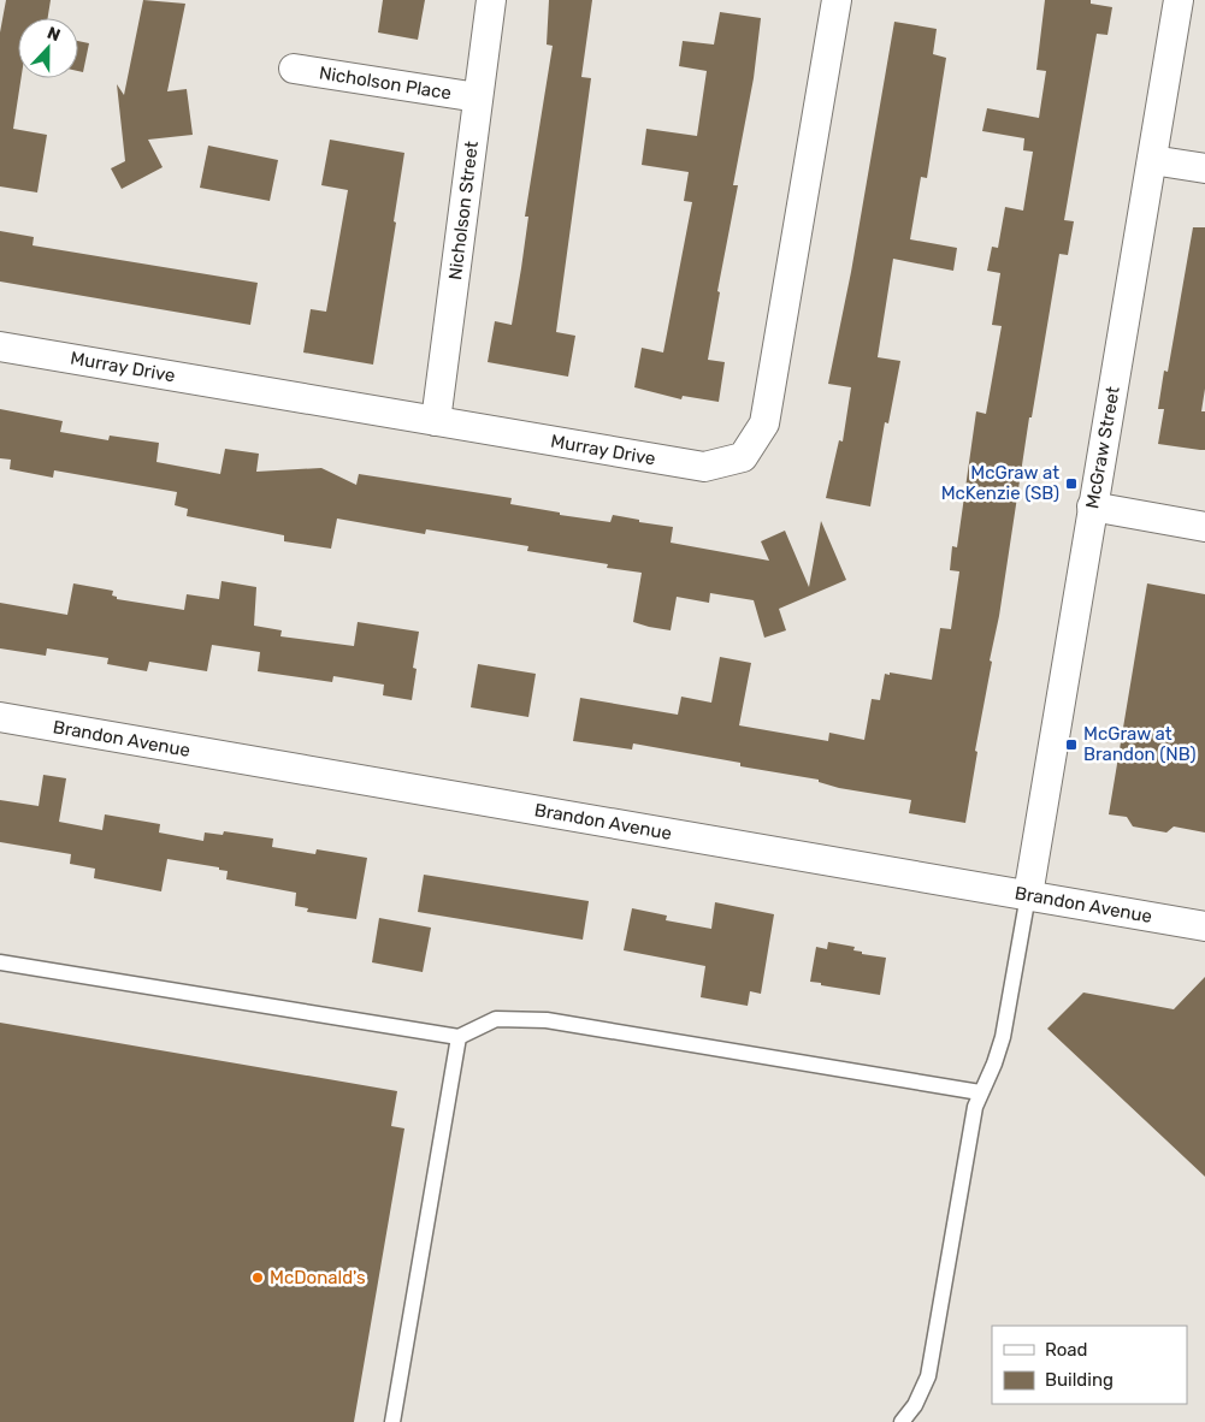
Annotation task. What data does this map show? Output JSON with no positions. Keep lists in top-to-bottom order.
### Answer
{
  "streets": {
    "street": [
      "Nicholson Place",
      "Nicholson Street",
      "Murray Drive",
      "McGraw Street",
      "Brandon Avenue"
    ]
  },
  "crossings": [
    ["Nicholson Place", "Nicholson Street"],
    ["Nicholson Street", "Murray Drive"],
    ["McGraw Street", "Brandon Avenue"]
  ],
  "places": {
    "transit": ["McGraw at McKenzie (SB)", "McGraw at Brandon (NB)"],
    "other": ["McDonald's"]
  },
  "legend": ["Road", "Building"],
  "north": "top"
}
